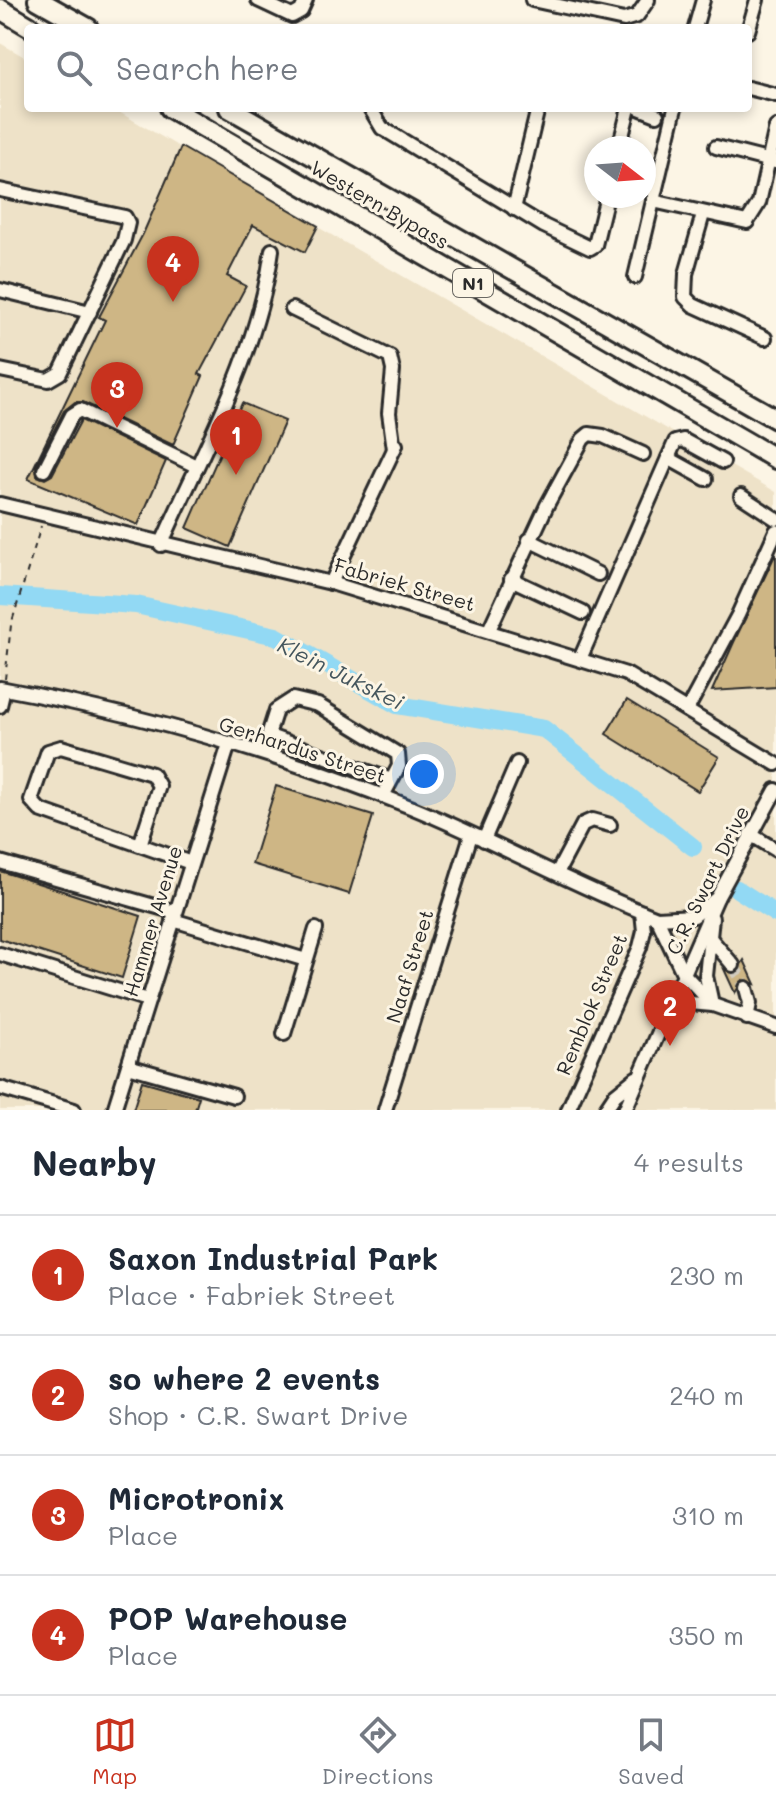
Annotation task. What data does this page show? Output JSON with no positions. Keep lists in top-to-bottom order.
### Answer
{
  "streets": {
    "highway": ["Western Bypass", "N1"],
    "street": [
      "Fabriek Street",
      "Gerhardus Street",
      "C.R. Swart Drive",
      "Hammer Avenue",
      "Naaf Street",
      "Remblok Street"
    ]
  },
  "crossings": [
    ["Gerhardus Street", "Hammer Avenue"],
    ["Gerhardus Street", "Naaf Street"],
    ["Gerhardus Street", "Remblok Street"]
  ],
  "water": ["Klein Jukskei"],
  "north": "right",
  "page": {
    "search": "Search here",
    "pins": [
      "4",
      "3",
      "1",
      "2"
    ],
    "heading": ["Nearby", "4 results"],
    "list": [
      {
        "mark": "1",
        "name": "Saxon Industrial Park",
        "note": "Place · Fabriek Street",
        "value": "230 m"
      },
      {
        "mark": "2",
        "name": "so where 2 events",
        "note": "Shop · C.R. Swart Drive",
        "value": "240 m"
      },
      {
        "mark": "3",
        "name": "Microtronix",
        "note": "Place",
        "value": "310 m"
      },
      {
        "mark": "4",
        "name": "POP Warehouse",
        "note": "Place",
        "value": "350 m"
      }
    ],
    "nav": ["Map", "Directions", "Saved"]
  }
}
